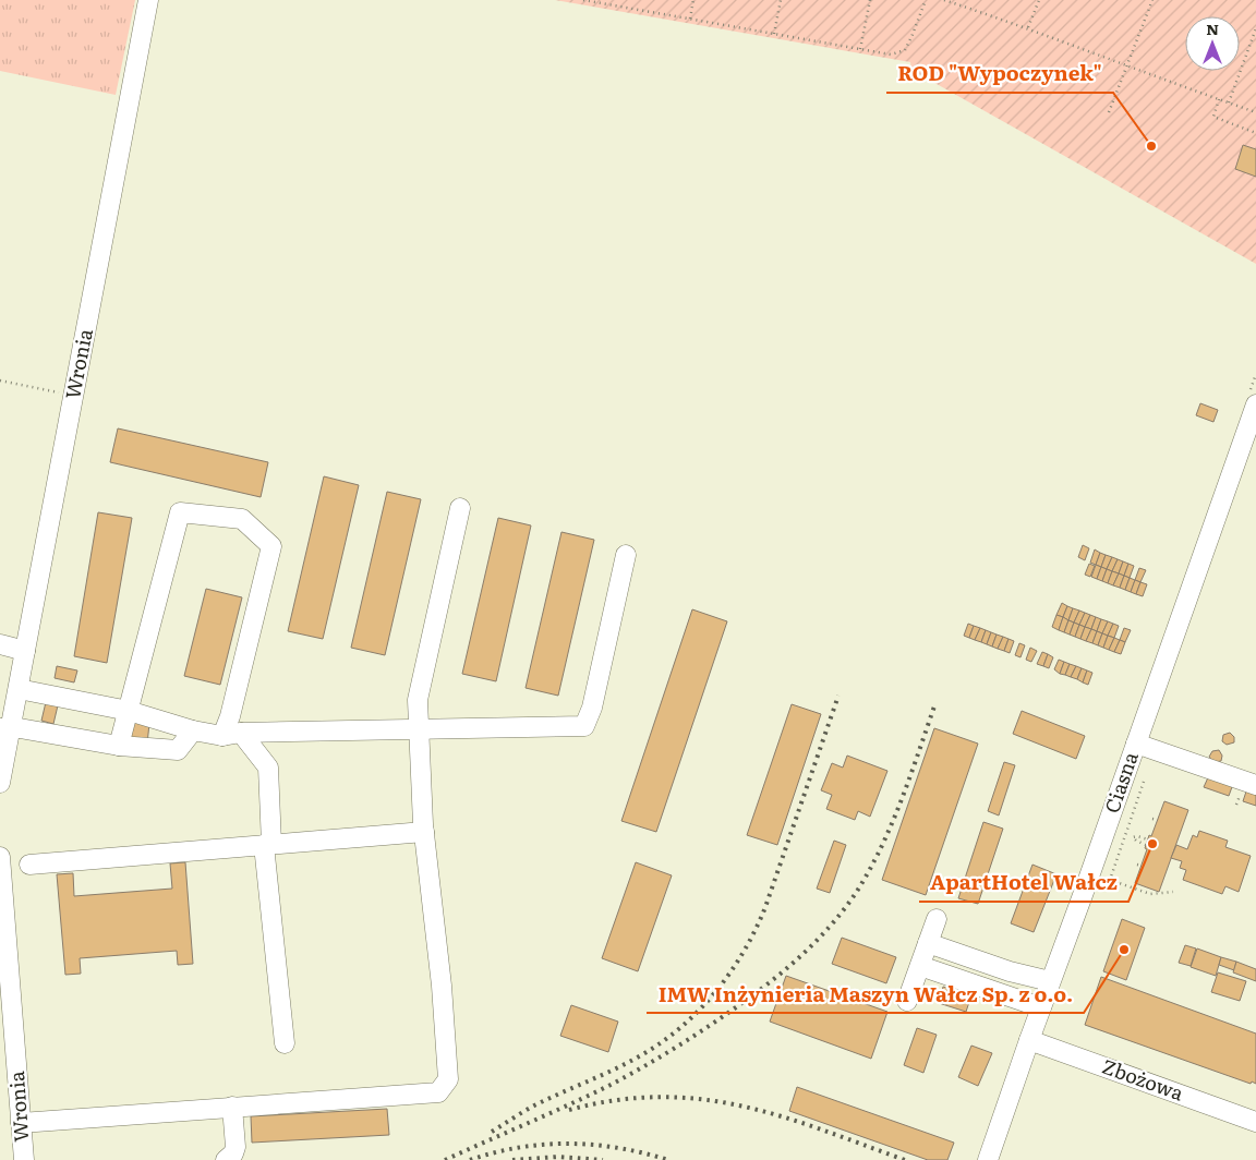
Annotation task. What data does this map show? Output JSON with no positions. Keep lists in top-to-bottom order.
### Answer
{
  "streets": {
    "street": ["Wronia", "Ciasna", "Zbożowa"]
  },
  "crossings": [
    ["Ciasna", "Zbożowa"]
  ],
  "places": ["ROD \"Wypoczynek\"", "ApartHotel Wałcz", "IMW Inżynieria Maszyn Wałcz Sp. z o.o."],
  "north": "top"
}
